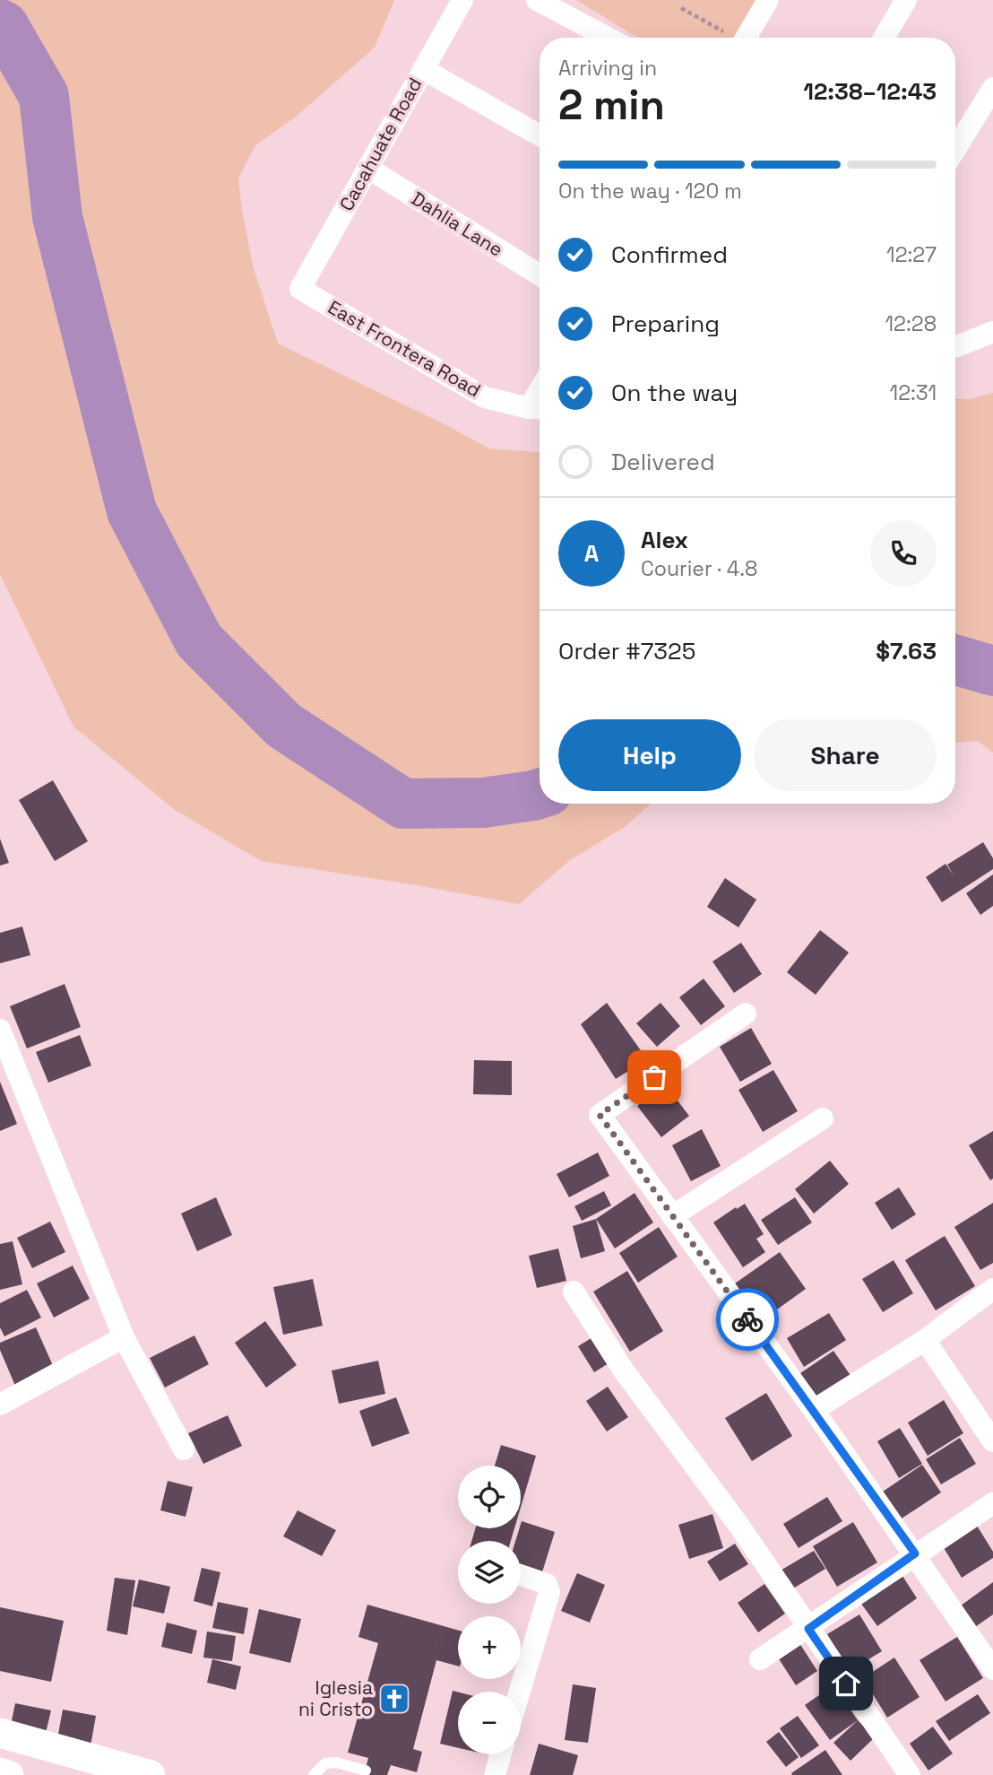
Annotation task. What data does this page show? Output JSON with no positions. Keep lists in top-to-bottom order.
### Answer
{
  "streets": {
    "street": ["Cacahuate Road", "Dahlia Lane", "East Frontera Road"]
  },
  "crossings": [
    ["Cacahuate Road", "Dahlia Lane"],
    ["Cacahuate Road", "East Frontera Road"]
  ],
  "places": {
    "church": ["Iglesia ni Cristo"]
  },
  "page": {
    "heading": ["2 min", "Arriving in", "12:38–12:43"],
    "panel": [
      "Alex",
      "Courier · 4.8",
      "Order #7325",
      "$7.63"
    ],
    "bar": "On the way · 120 m",
    "list": [
      ["Confirmed", "12:27"],
      ["Preparing", "12:28"],
      ["On the way", "12:31"],
      "Delivered"
    ],
    "round": "A",
    "buttons": ["Help", "Share"],
    "map_buttons": ["+", "−"]
  }
}
